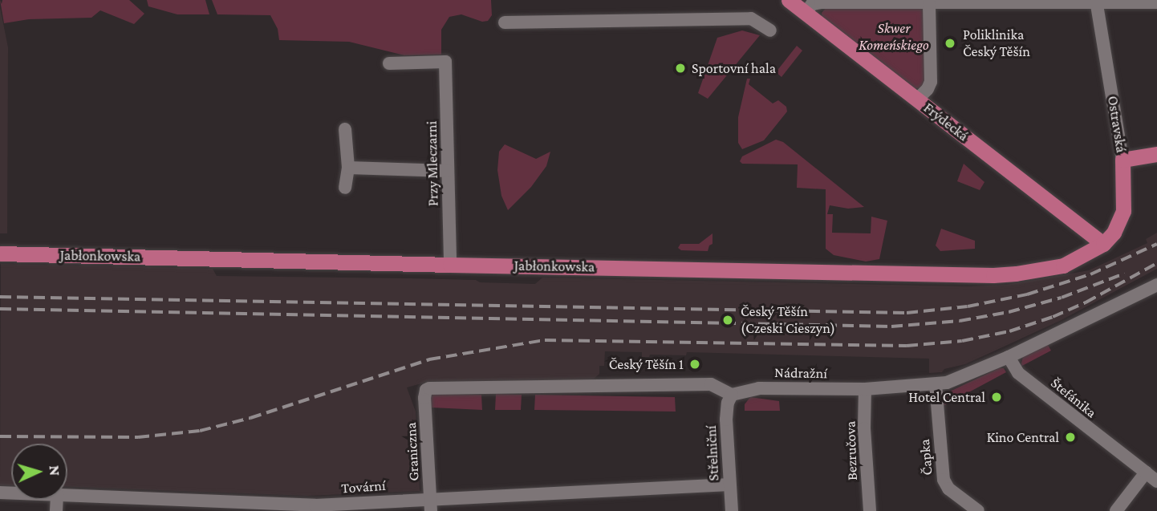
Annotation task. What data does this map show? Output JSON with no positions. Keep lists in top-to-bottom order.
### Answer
{
  "streets": {
    "main road": ["Frýdecká", "Ostravská", "Jabłonkowska"],
    "street": [
      "Przy Mleczarni",
      "Nádražní",
      "Štefánika",
      "Bezručova",
      "Graniczna",
      "Střelniční",
      "Čapka",
      "Tovární"
    ]
  },
  "crossings": [
    ["Frýdecká", "Ostravská"],
    ["Frýdecká", "Jabłonkowska"],
    ["Ostravská", "Jabłonkowska"],
    ["Przy Mleczarni", "Jabłonkowska"],
    ["Nádražní", "Štefánika"],
    ["Nádražní", "Bezručova"],
    ["Nádražní", "Graniczna"],
    ["Nádražní", "Střelniční"],
    ["Nádražní", "Čapka"],
    ["Graniczna", "Střelniční"],
    ["Graniczna", "Tovární"],
    ["Střelniční", "Tovární"]
  ],
  "parks": ["Skwer Komeńskiego"],
  "places": [
    "Poliklinika Český Těšín",
    "Sportovní hala",
    "Český Těšín (Czeski Cieszyn)",
    "Český Těšín 1",
    "Hotel Central",
    "Kino Central"
  ],
  "north": "right"
}
